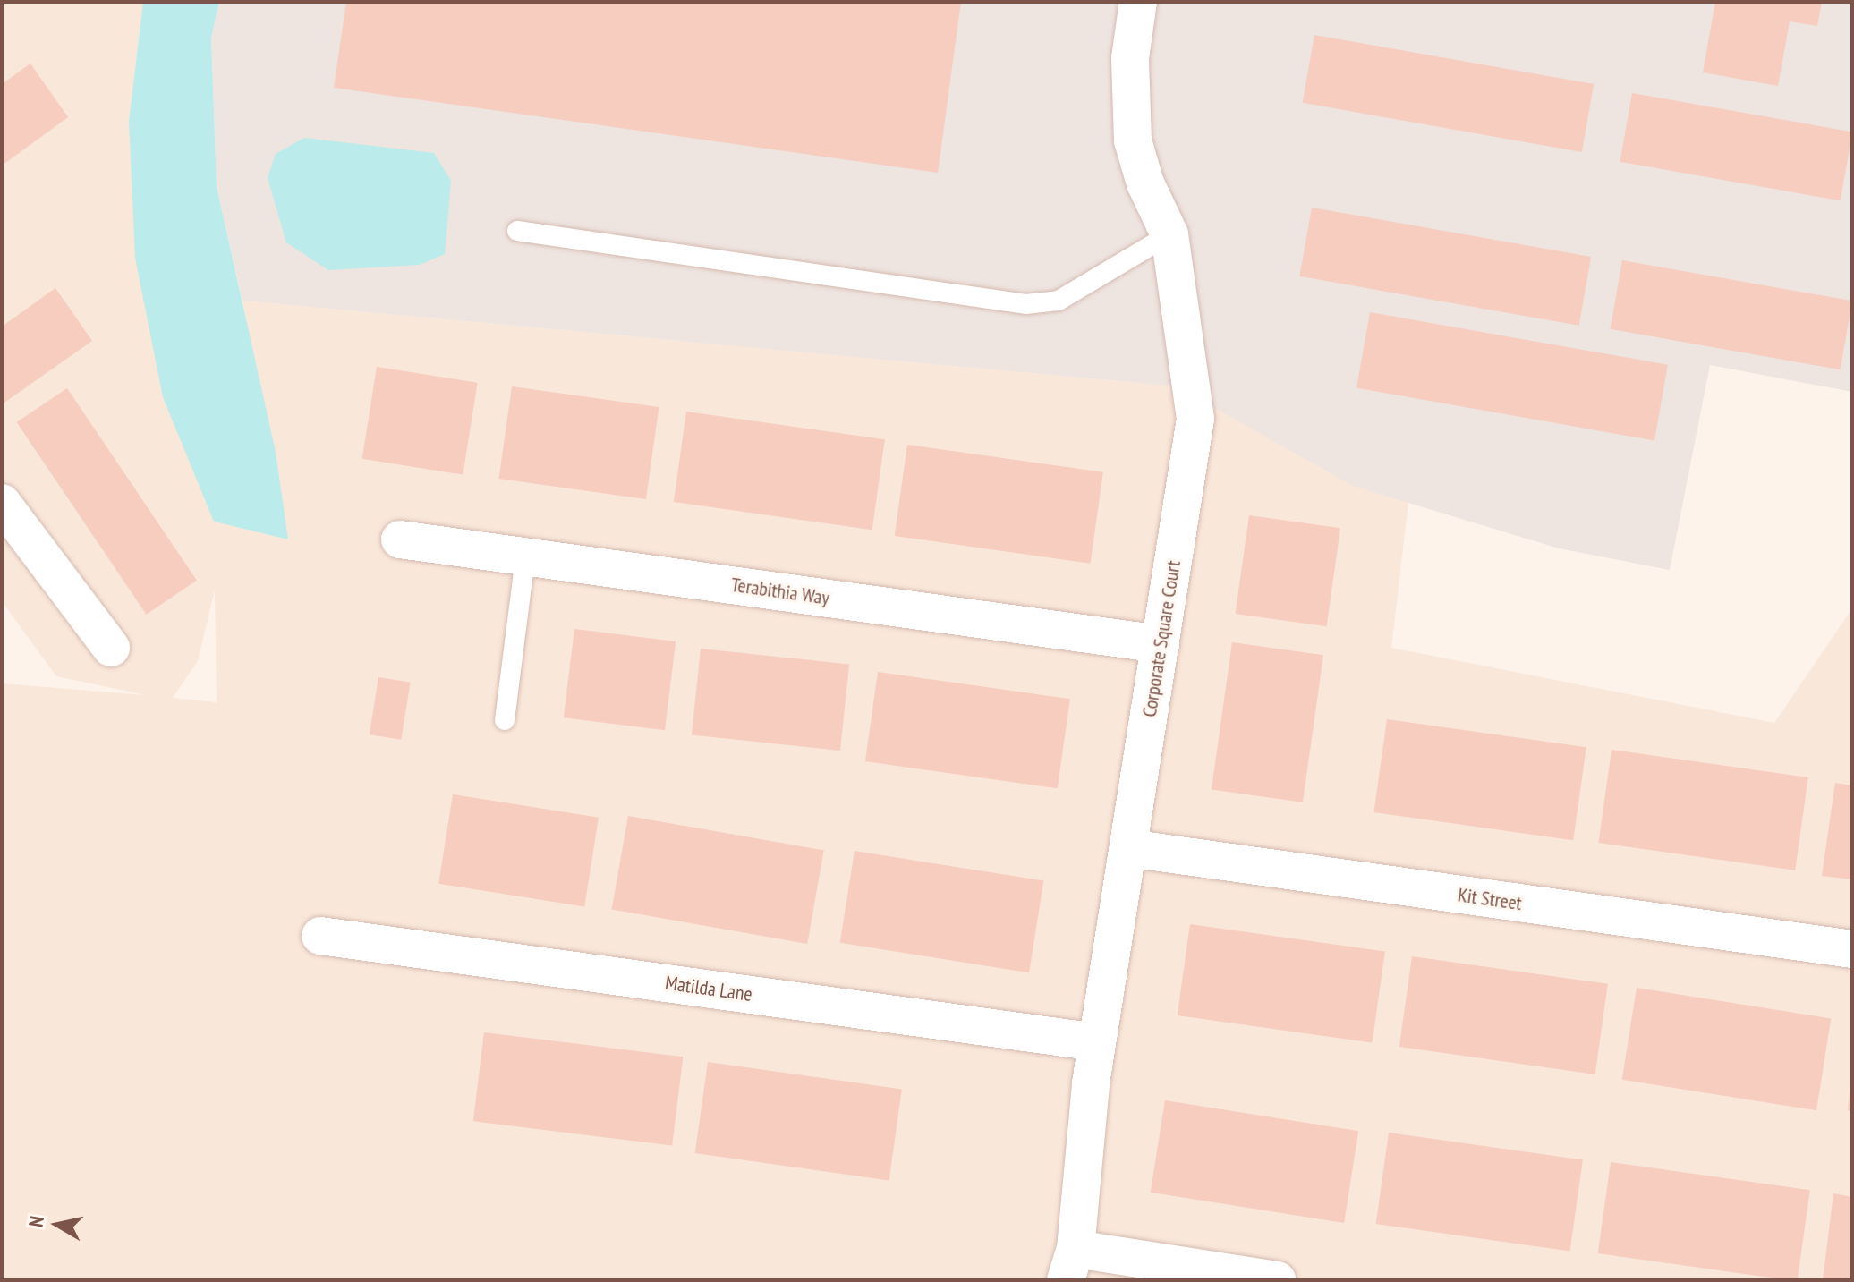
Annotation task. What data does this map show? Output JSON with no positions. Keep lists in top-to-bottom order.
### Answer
{
  "streets": {
    "street": [
      "Terabithia Way",
      "Corporate Square Court",
      "Kit Street",
      "Matilda Lane"
    ]
  },
  "crossings": [
    ["Terabithia Way", "Corporate Square Court"],
    ["Corporate Square Court", "Kit Street"],
    ["Corporate Square Court", "Matilda Lane"]
  ],
  "north": "left"
}
